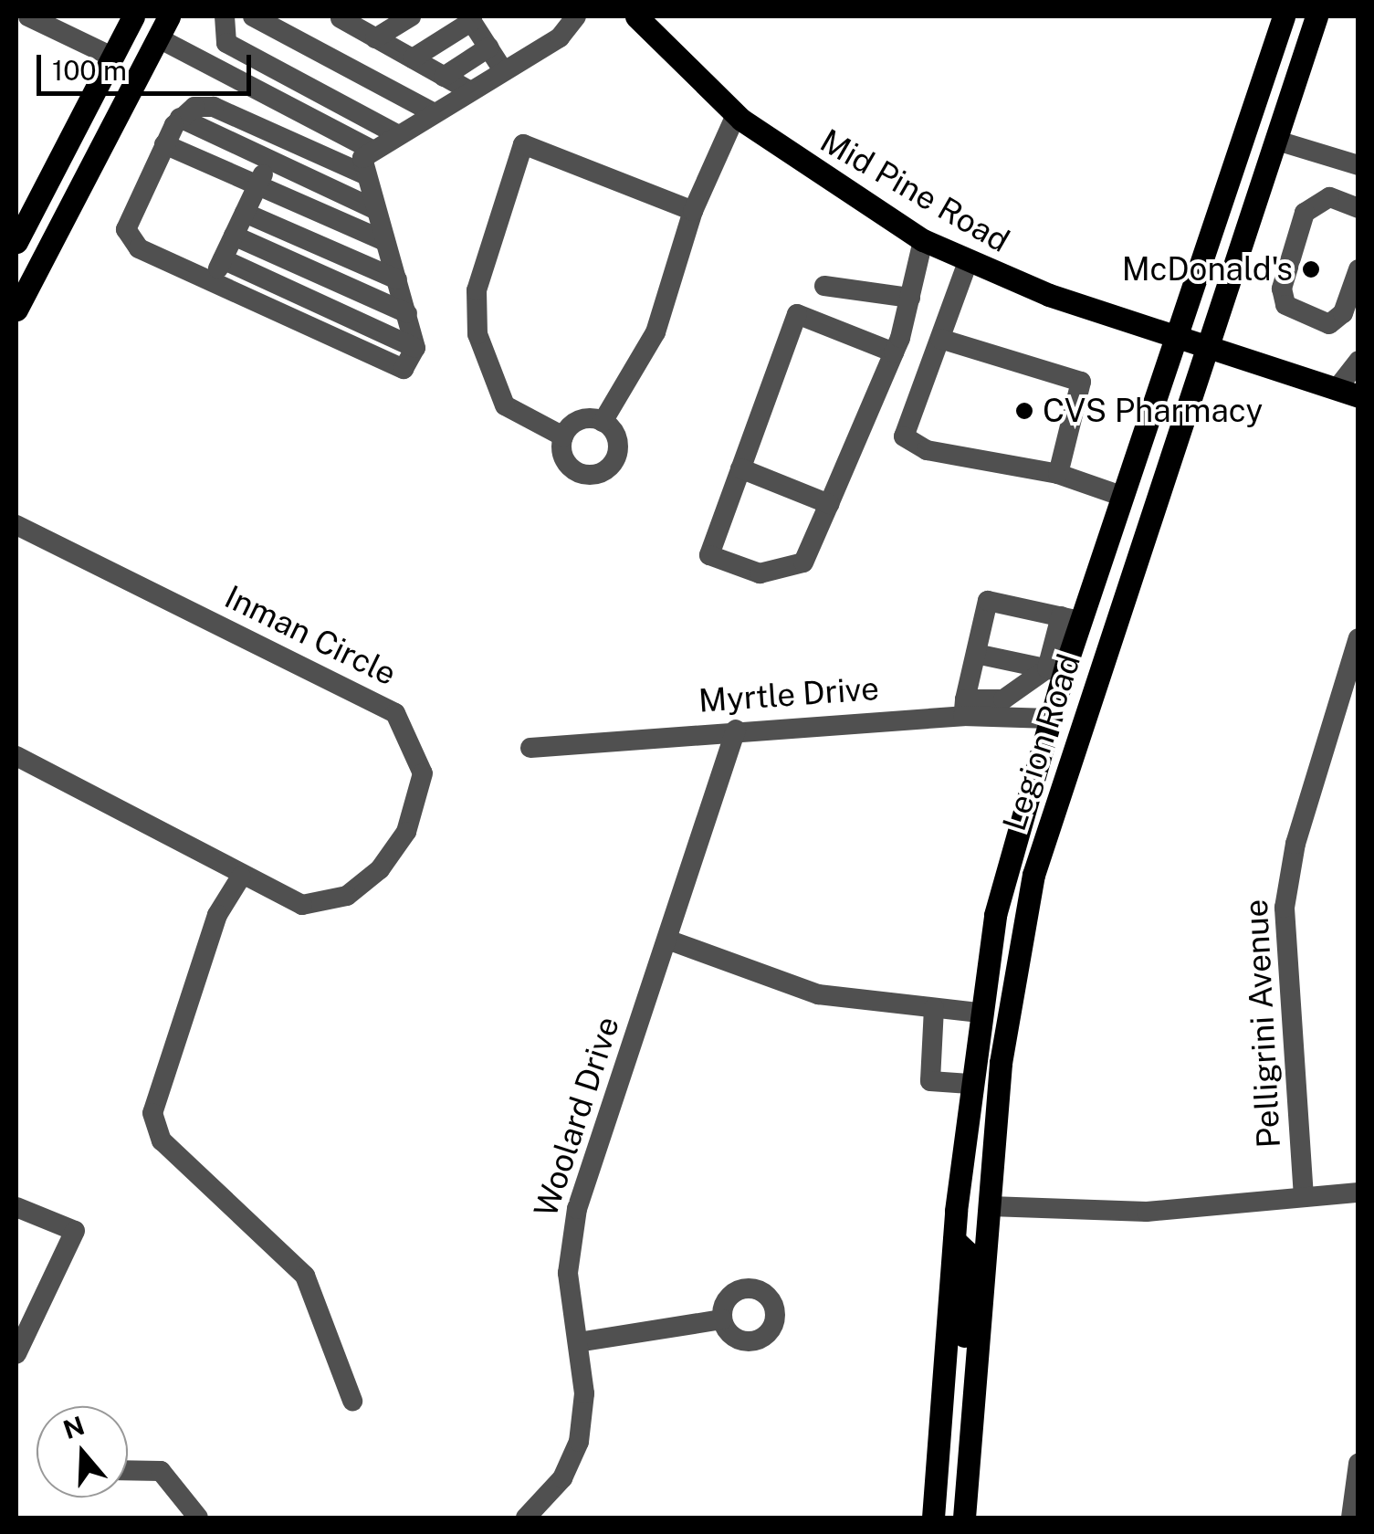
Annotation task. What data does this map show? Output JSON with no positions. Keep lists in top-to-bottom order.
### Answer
{
  "streets": {
    "main road": ["Mid Pine Road", "Legion Road"],
    "street": [
      "Inman Circle",
      "Myrtle Drive",
      "Pelligrini Avenue",
      "Woolard Drive"
    ]
  },
  "crossings": [
    ["Mid Pine Road", "Legion Road"],
    ["Myrtle Drive", "Legion Road"],
    ["Myrtle Drive", "Woolard Drive"]
  ],
  "places": ["McDonald's", "CVS Pharmacy"],
  "scale_bar": "100 m",
  "north": "top"
}
